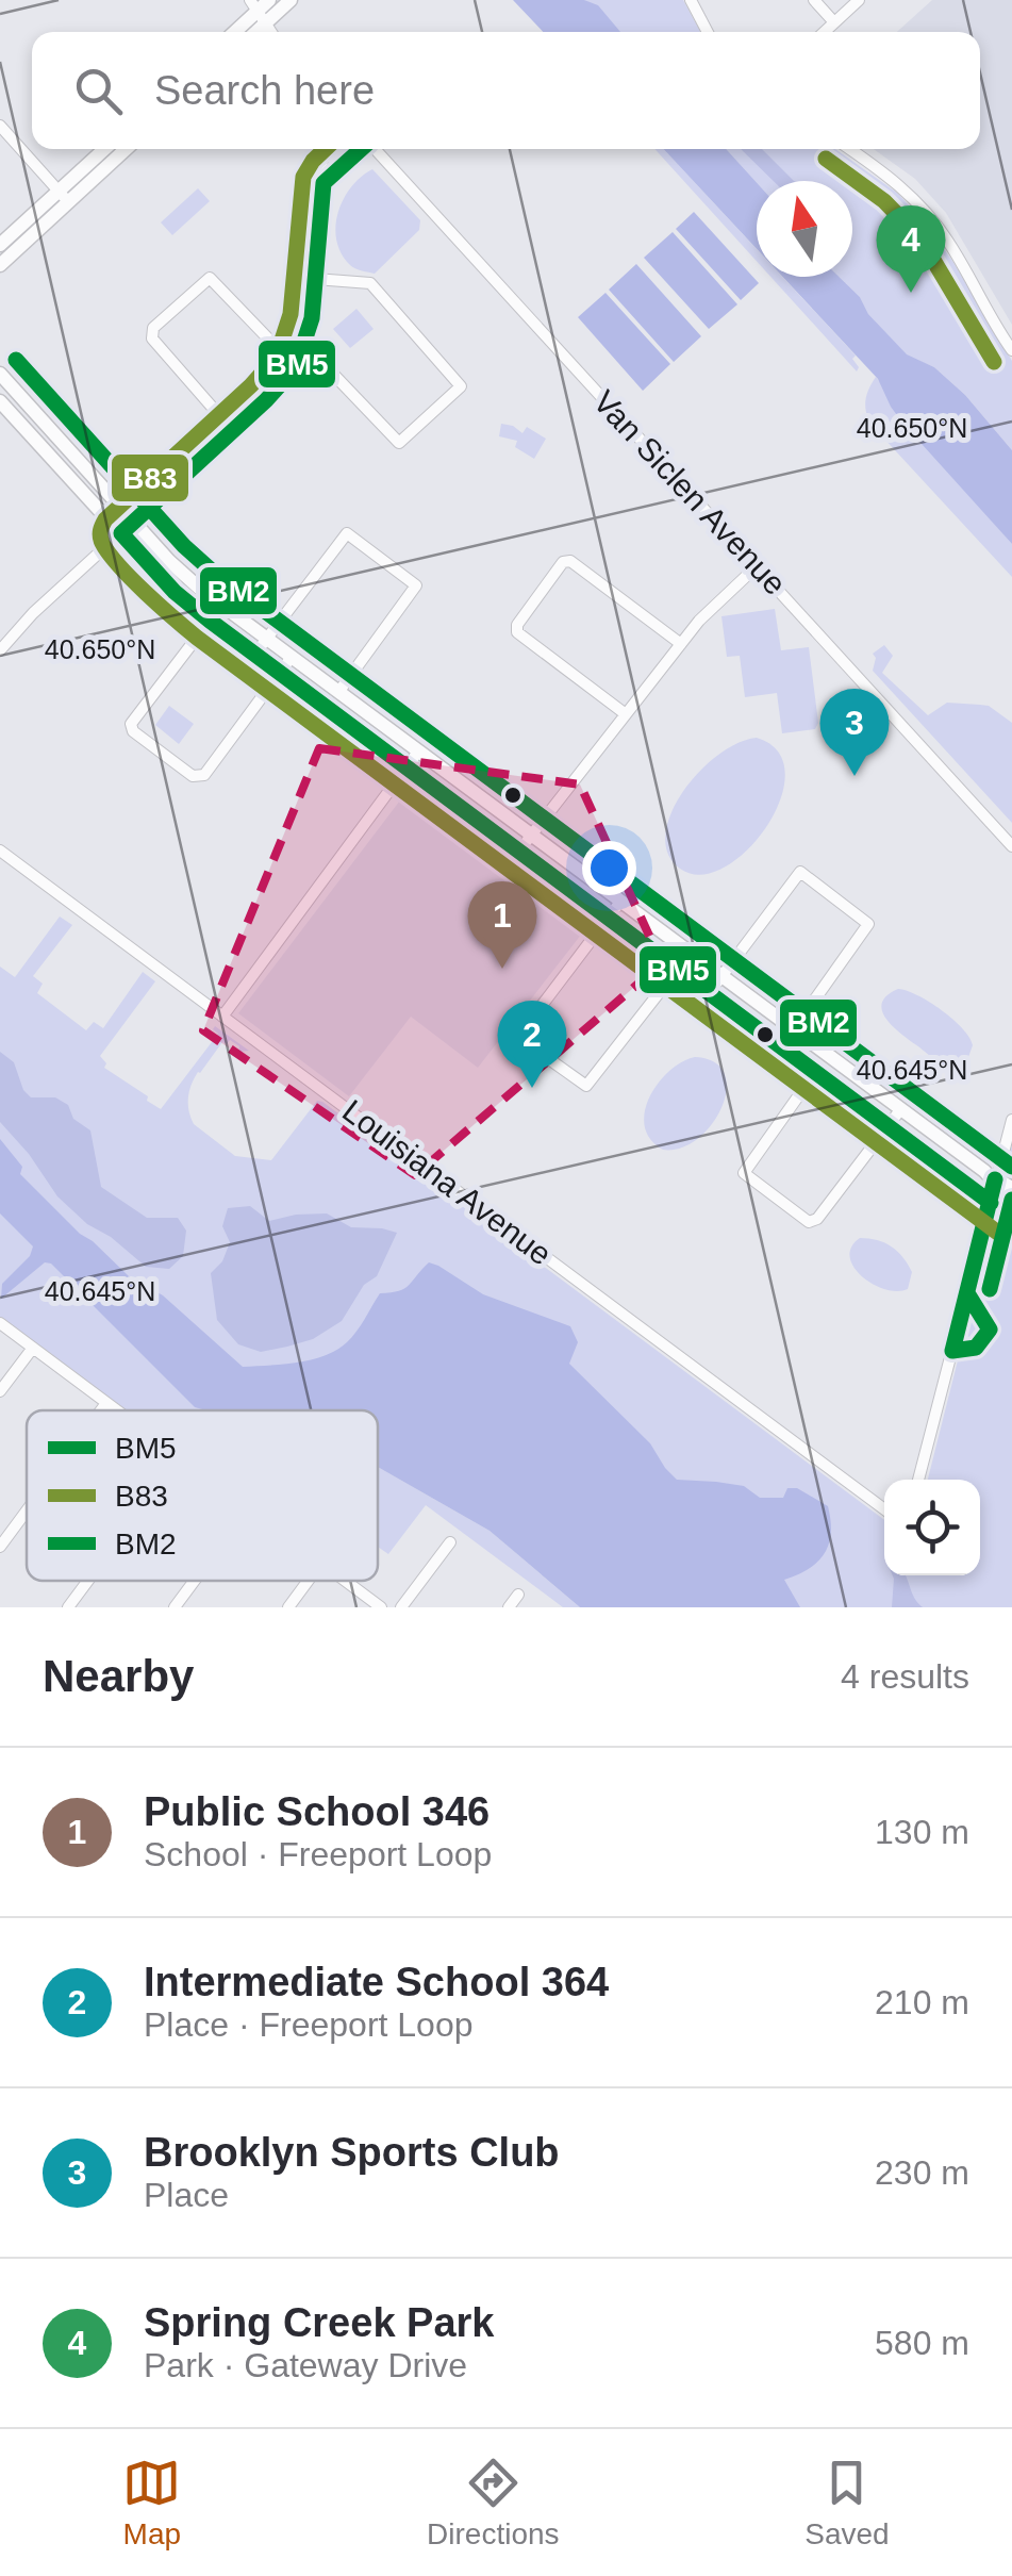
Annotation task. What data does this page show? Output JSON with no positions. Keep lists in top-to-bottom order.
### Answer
{
  "streets": {
    "street": ["Van Siclen Avenue", "Louisiana Avenue"]
  },
  "lines": ["transit line BM5", "transit line B83", "transit line BM2"],
  "legend": ["BM5", "B83", "BM2"],
  "north": "top",
  "page": {
    "search": "Search here",
    "pins": [
      "4",
      "3",
      "1",
      "2"
    ],
    "heading": ["Nearby", "4 results"],
    "list": [
      {
        "mark": "1",
        "name": "Public School 346",
        "note": "School · Freeport Loop",
        "value": "130 m"
      },
      {
        "mark": "2",
        "name": "Intermediate School 364",
        "note": "Place · Freeport Loop",
        "value": "210 m"
      },
      {
        "mark": "3",
        "name": "Brooklyn Sports Club",
        "note": "Place",
        "value": "230 m"
      },
      {
        "mark": "4",
        "name": "Spring Creek Park",
        "note": "Park · Gateway Drive",
        "value": "580 m"
      }
    ],
    "nav": ["Map", "Directions", "Saved"]
  },
  "coordinates": ["40.650°N", "40.645°N"]
}
